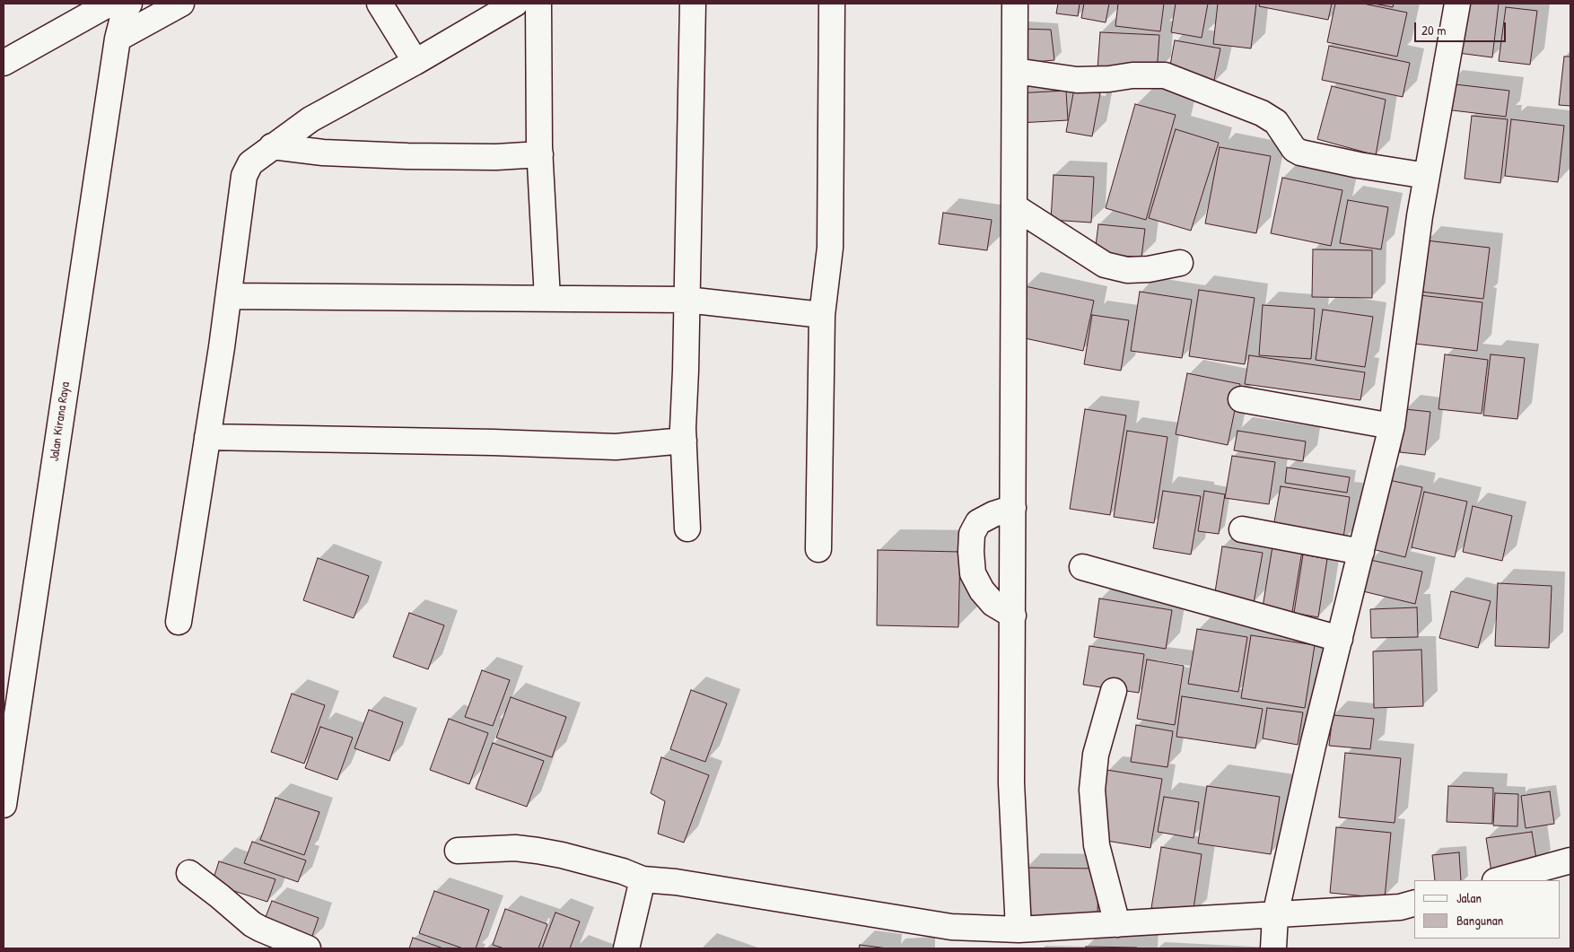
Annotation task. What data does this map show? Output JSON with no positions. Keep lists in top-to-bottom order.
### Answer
{
  "streets": {
    "street": ["Jalan Kirana Raya"]
  },
  "legend": ["Jalan", "Bangunan"],
  "scale_bar": "20 m"
}
